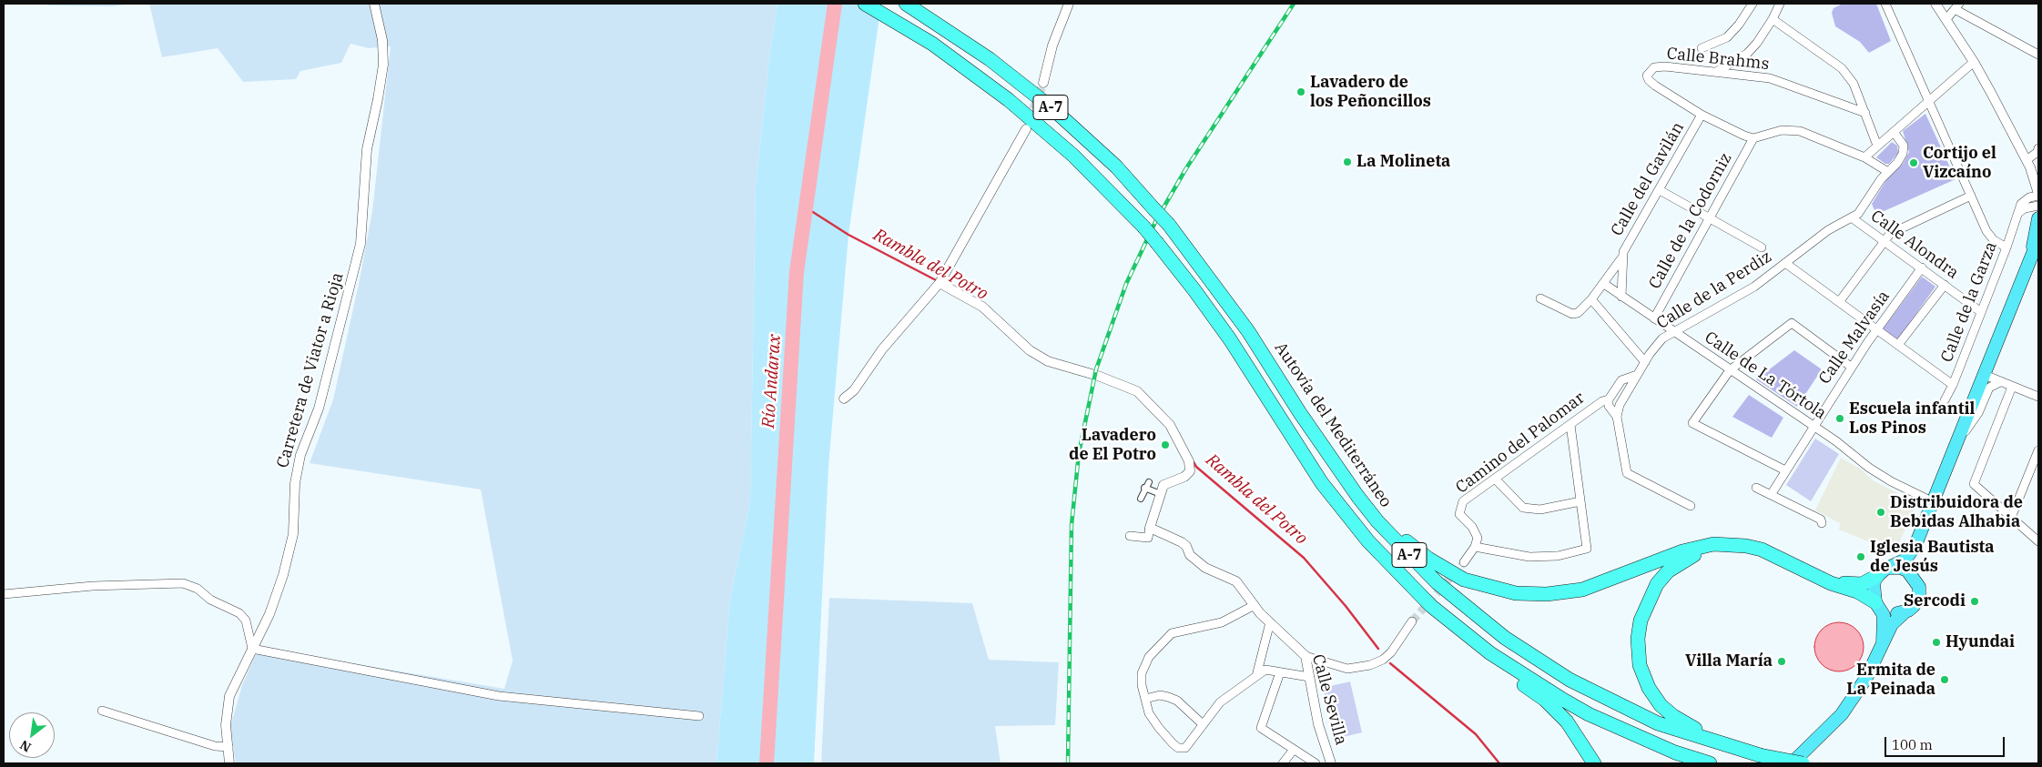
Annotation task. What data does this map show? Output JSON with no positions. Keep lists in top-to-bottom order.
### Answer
{
  "streets": {
    "highway": ["A-7", "Autovía del Mediterráneo"],
    "street": [
      "Calle Brahms",
      "Calle del Gavilán",
      "Calle de la Codorniz",
      "Calle Alondra",
      "Calle de la Perdiz",
      "Calle de la Garza",
      "Calle Malvasía",
      "Carretera de Viator a Rioja",
      "Calle de La Tórtola",
      "Camino del Palomar",
      "Calle Sevilla"
    ]
  },
  "crossings": [
    ["Calle Brahms", "Calle del Gavilán"],
    ["Calle del Gavilán", "Calle de la Perdiz"],
    ["Calle del Gavilán", "Calle de La Tórtola"],
    ["Calle de la Codorniz", "Calle de la Perdiz"],
    ["Calle de la Codorniz", "Calle de La Tórtola"],
    ["Calle Alondra", "Calle de la Perdiz"],
    ["Calle Alondra", "Calle de la Garza"],
    ["Calle Alondra", "Calle Malvasía"],
    ["Calle de la Perdiz", "Calle de La Tórtola"],
    ["Calle de la Perdiz", "Camino del Palomar"],
    ["Calle Malvasía", "Calle de La Tórtola"]
  ],
  "water": ["Rambla del Potro", "Río Andarax"],
  "places": [
    "Lavadero de los Peñoncillos",
    "La Molineta",
    "Cortijo el Vizcaíno",
    "Escuela infantil Los Pinos",
    "Lavadero de El Potro",
    "Distribuidora de Bebidas Alhabia",
    "Iglesia Bautista de Jesús",
    "Sercodi",
    "Hyundai",
    "Villa María",
    "Ermita de La Peinada"
  ],
  "scale_bar": "100 m",
  "north": "bottom left"
}
